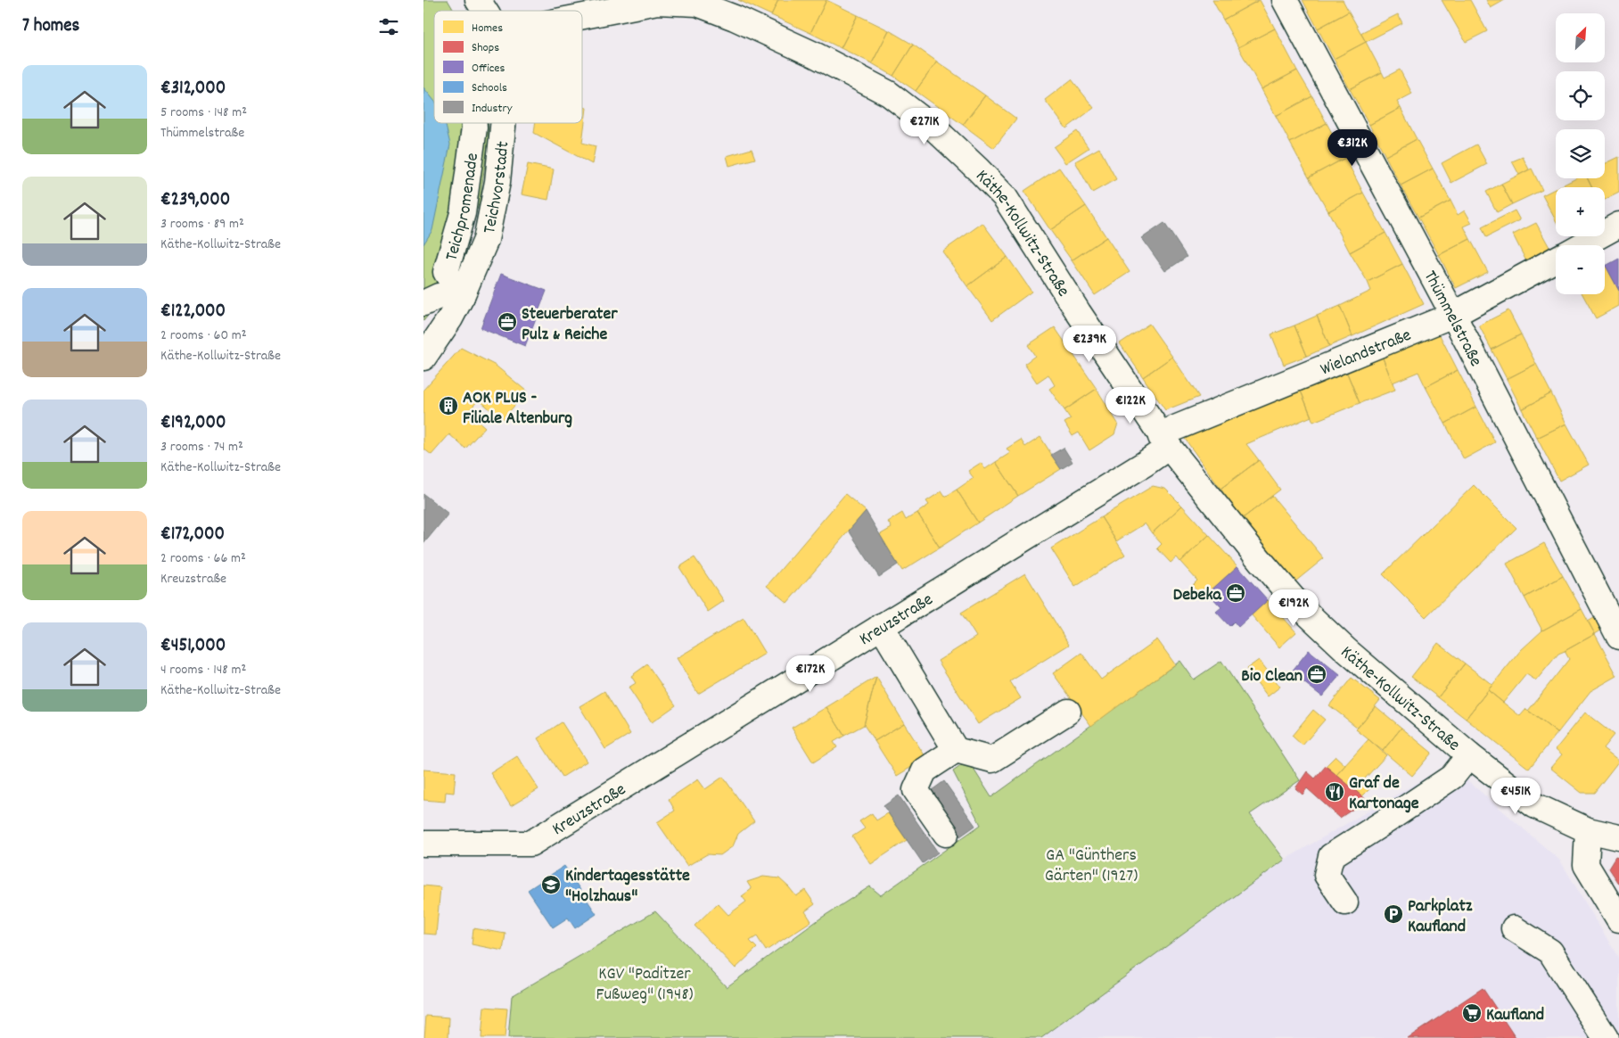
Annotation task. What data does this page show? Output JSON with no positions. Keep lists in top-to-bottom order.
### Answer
{
  "streets": {
    "street": [
      "Teichvorstadt",
      "Teichpromenade",
      "Käthe-Kollwitz-Straße",
      "Thümmelstraße",
      "Wielandstraße",
      "Kreuzstraße"
    ]
  },
  "crossings": [
    ["Teichvorstadt", "Teichpromenade"],
    ["Käthe-Kollwitz-Straße", "Wielandstraße"],
    ["Käthe-Kollwitz-Straße", "Kreuzstraße"],
    ["Thümmelstraße", "Wielandstraße"],
    ["Wielandstraße", "Kreuzstraße"]
  ],
  "parks": ["GA \"Günthers Gärten\" (1927)", "KGV \"Paditzer Fußweg\" (1948)"],
  "places": {
    "office": ["Steuerberater Pulz & Reiche", "Debeka", "Bio Clean"],
    "building": ["AOK PLUS - Filiale Altenburg"],
    "restaurant": ["Graf de Kartonage"],
    "school or university": ["Kindertagesstätte \"Holzhaus\""],
    "parking": ["Parkplatz Kaufland"],
    "supermarket": ["Kaufland"]
  },
  "legend": [
    "Homes",
    "Shops",
    "Offices",
    "Schools",
    "Industry"
  ],
  "north": "top right",
  "page": {
    "heading": "7 homes",
    "map_buttons": ["+", "−"],
    "list": [
      {
        "name": "€312,000",
        "note": "5 rooms · 148 m² · Thümmelstraße"
      },
      {
        "name": "€239,000",
        "note": "3 rooms · 89 m² · Käthe-Kollwitz-Straße"
      },
      {
        "name": "€122,000",
        "note": "2 rooms · 60 m² · Käthe-Kollwitz-Straße"
      },
      {
        "name": "€192,000",
        "note": "3 rooms · 74 m² · Käthe-Kollwitz-Straße"
      },
      {
        "name": "€172,000",
        "note": "2 rooms · 66 m² · Kreuzstraße"
      },
      {
        "name": "€451,000",
        "note": "4 rooms · 148 m² · Käthe-Kollwitz-Straße"
      }
    ],
    "price": [
      "€271K",
      "€312K",
      "€239K",
      "€122K",
      "€192K",
      "€172K",
      "€451K"
    ]
  }
}
